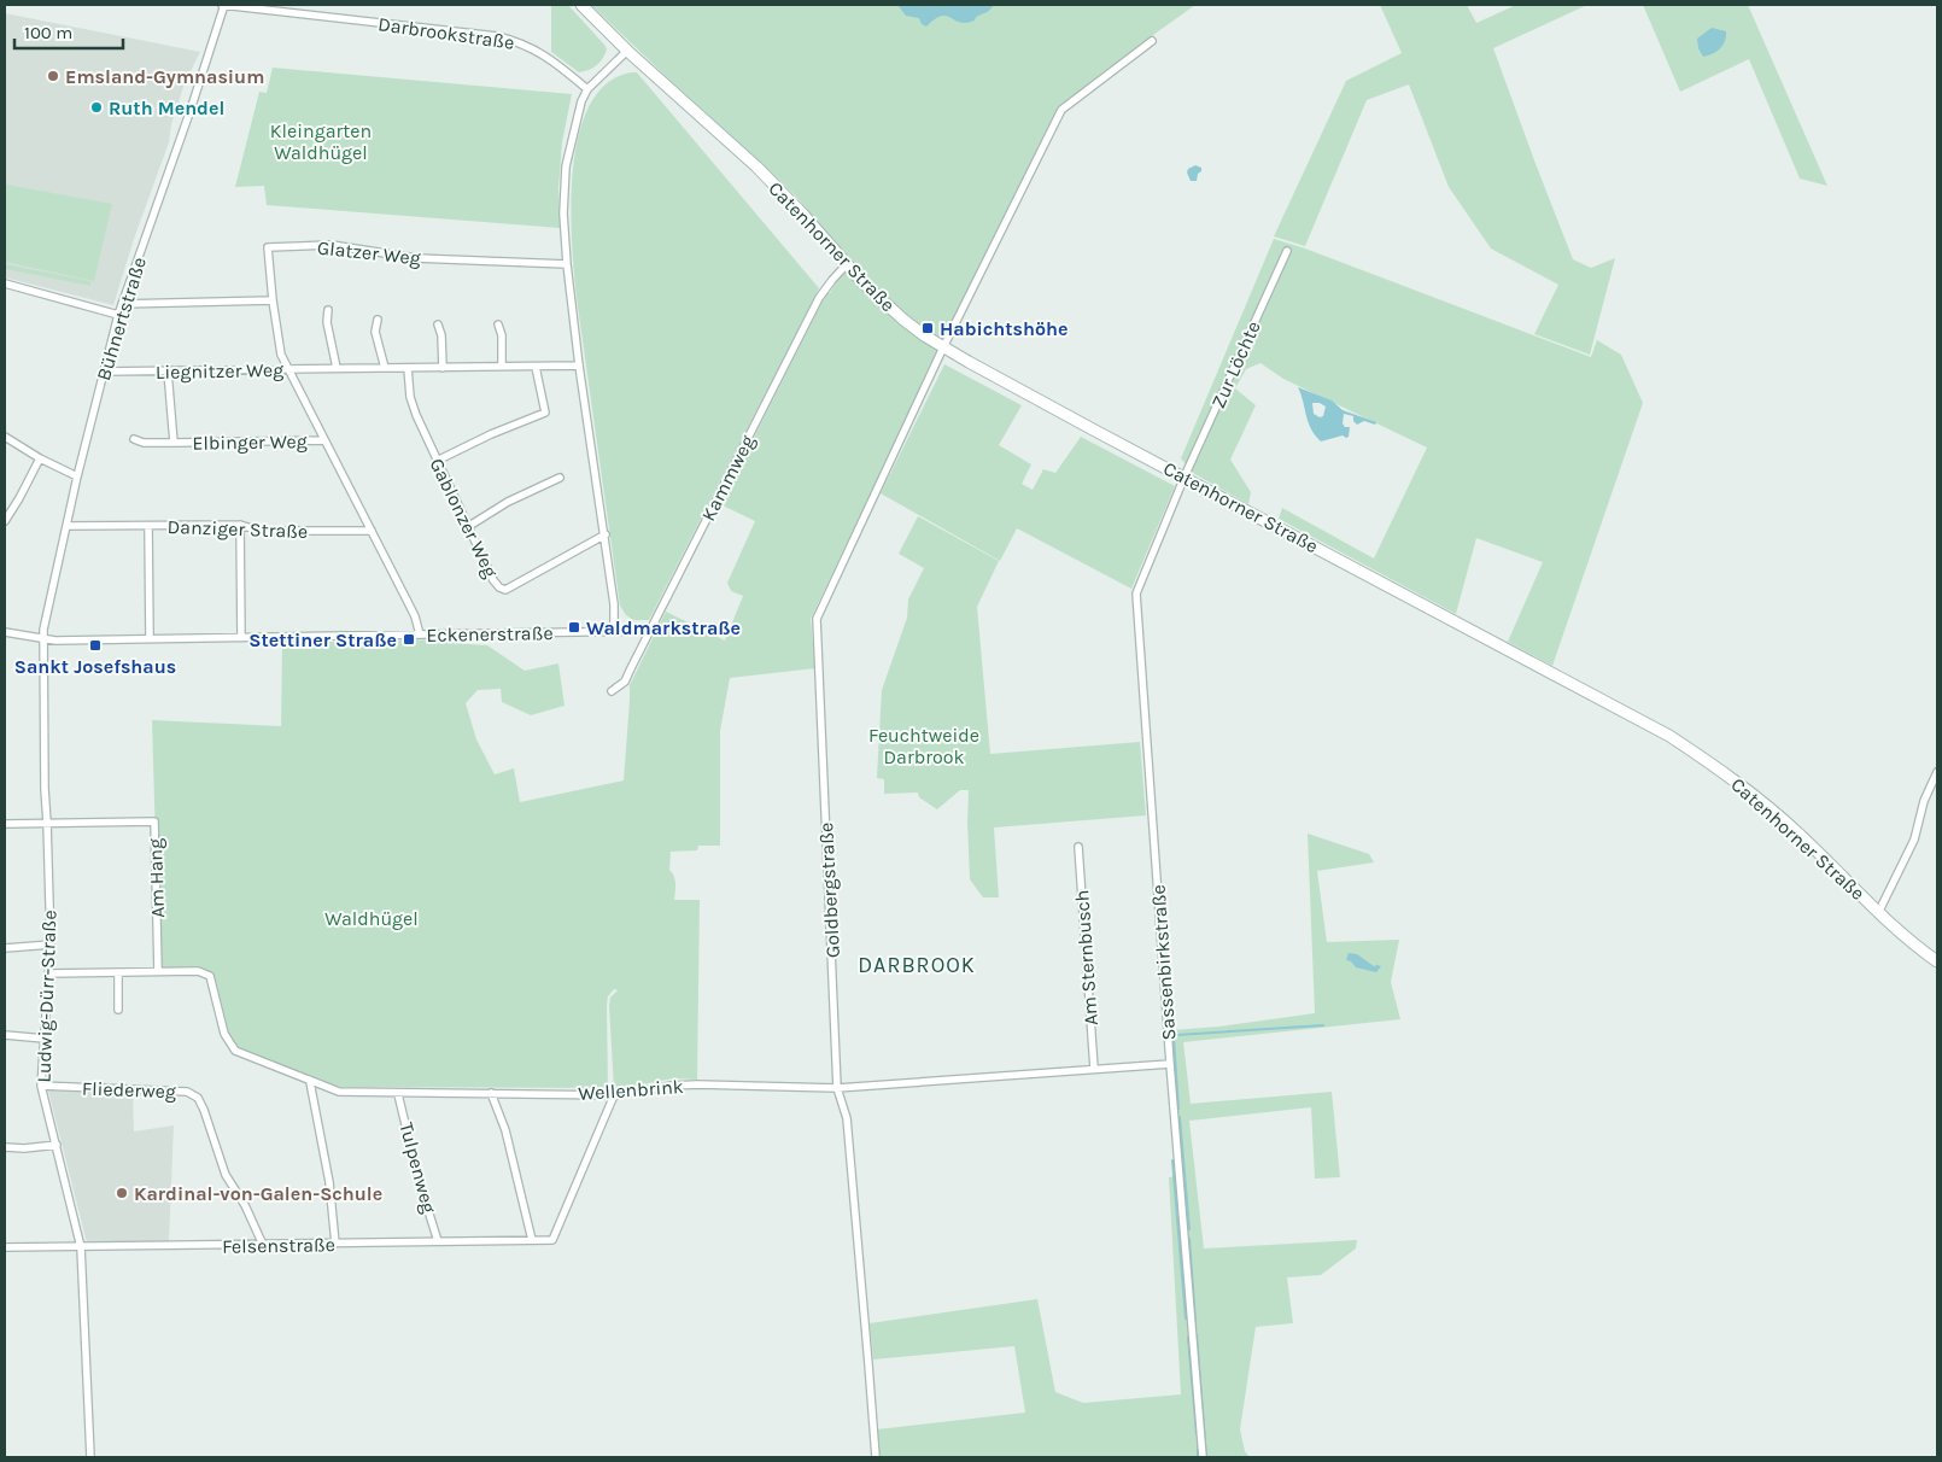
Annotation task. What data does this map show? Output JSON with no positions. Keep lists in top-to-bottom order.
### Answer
{
  "streets": {
    "street": [
      "Darbrookstraße",
      "Catenhorner Straße",
      "Glatzer Weg",
      "Bühnertstraße",
      "Zur Löchte",
      "Liegnitzer Weg",
      "Elbinger Weg",
      "Kammweg",
      "Gablonzer Weg",
      "Danziger Straße",
      "Eckenerstraße",
      "Am Hang",
      "Goldbergstraße",
      "Am Sternbusch",
      "Sassenbirkstraße",
      "Ludwig-Dürr-Straße",
      "Fliederweg",
      "Wellenbrink",
      "Tulpenweg",
      "Felsenstraße"
    ]
  },
  "crossings": [
    ["Darbrookstraße", "Bühnertstraße"],
    ["Catenhorner Straße", "Zur Löchte"],
    ["Catenhorner Straße", "Kammweg"],
    ["Catenhorner Straße", "Goldbergstraße"],
    ["Catenhorner Straße", "Sassenbirkstraße"],
    ["Bühnertstraße", "Liegnitzer Weg"],
    ["Bühnertstraße", "Danziger Straße"],
    ["Bühnertstraße", "Eckenerstraße"],
    ["Bühnertstraße", "Ludwig-Dürr-Straße"],
    ["Zur Löchte", "Sassenbirkstraße"],
    ["Liegnitzer Weg", "Elbinger Weg"],
    ["Liegnitzer Weg", "Gablonzer Weg"],
    ["Kammweg", "Eckenerstraße"],
    ["Eckenerstraße", "Ludwig-Dürr-Straße"],
    ["Am Hang", "Ludwig-Dürr-Straße"],
    ["Am Hang", "Wellenbrink"],
    ["Goldbergstraße", "Wellenbrink"],
    ["Am Sternbusch", "Wellenbrink"],
    ["Sassenbirkstraße", "Wellenbrink"],
    ["Ludwig-Dürr-Straße", "Fliederweg"],
    ["Ludwig-Dürr-Straße", "Wellenbrink"],
    ["Ludwig-Dürr-Straße", "Felsenstraße"],
    ["Fliederweg", "Felsenstraße"],
    ["Wellenbrink", "Tulpenweg"],
    ["Wellenbrink", "Felsenstraße"],
    ["Tulpenweg", "Felsenstraße"]
  ],
  "districts": ["DARBROOK"],
  "parks": ["Kleingarten Waldhügel", "Feuchtweide Darbrook", "Waldhügel"],
  "places": {
    "other": ["Emsland-Gymnasium", "Ruth Mendel", "Kardinal-von-Galen-Schule"],
    "transit": [
      "Habichtshöhe",
      "Waldmarkstraße",
      "Stettiner Straße",
      "Sankt Josefshaus"
    ]
  },
  "scale_bar": "100 m"
}
